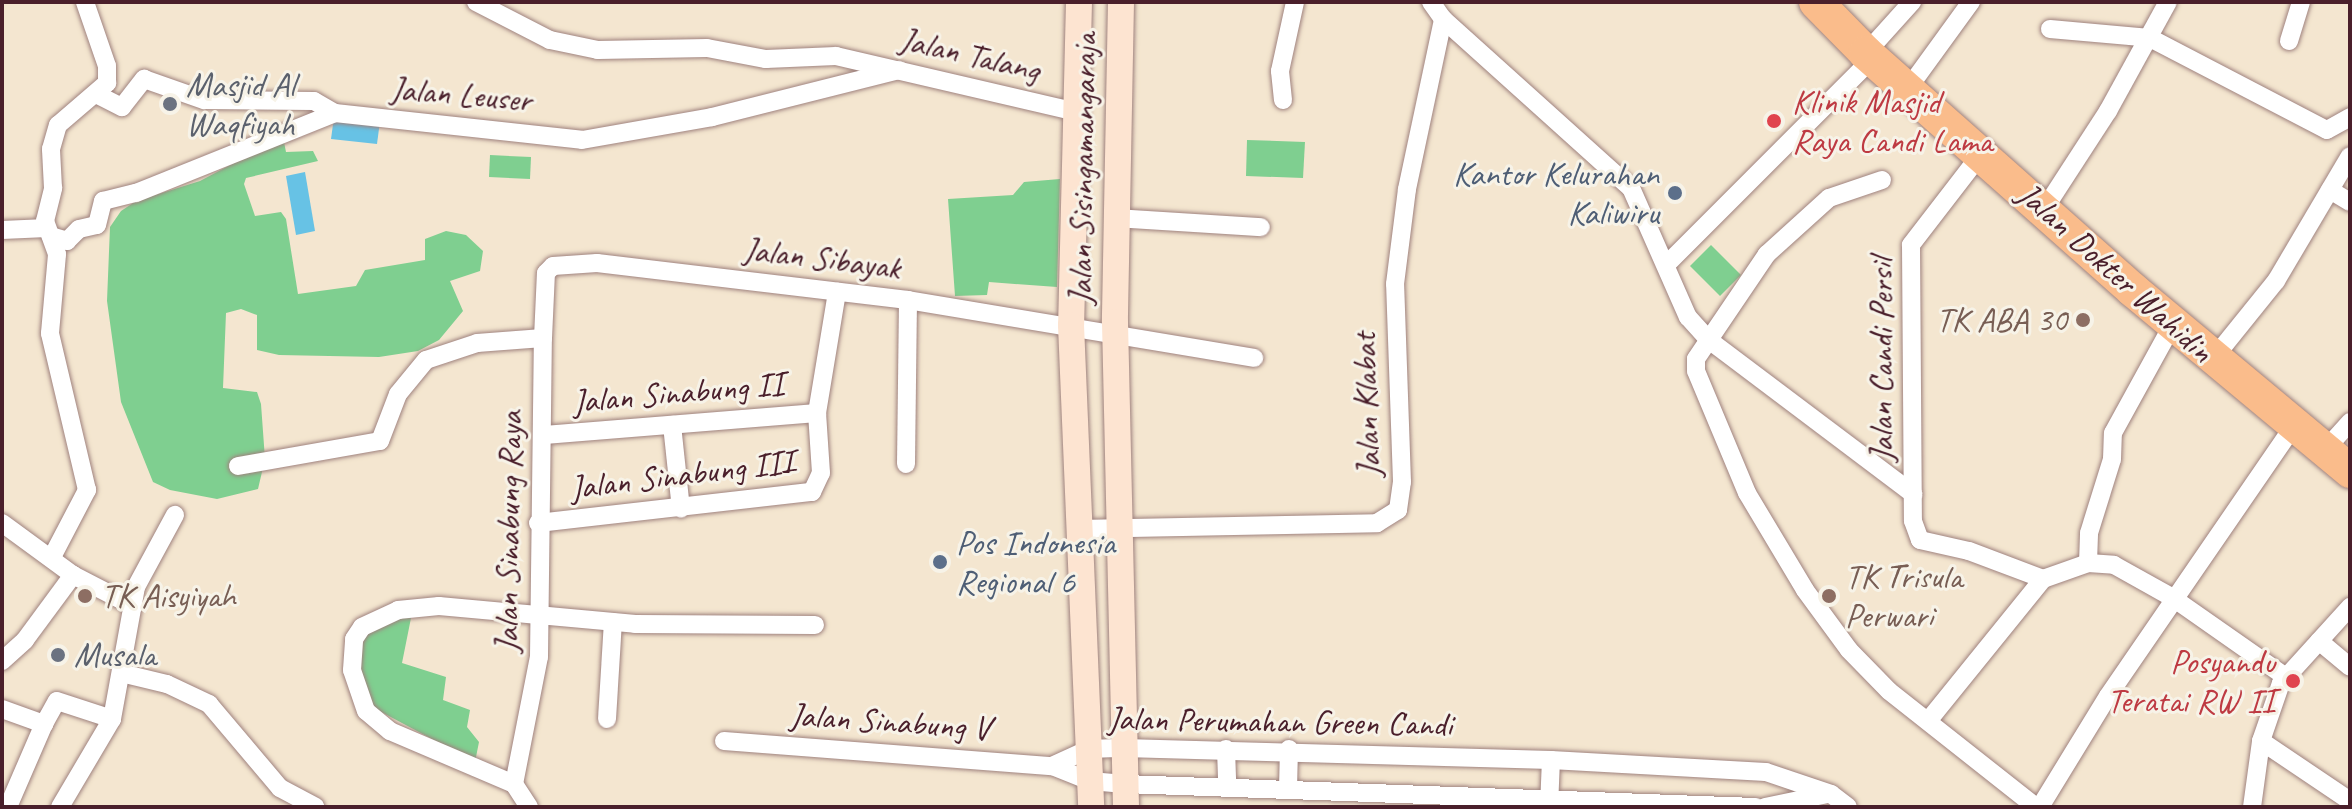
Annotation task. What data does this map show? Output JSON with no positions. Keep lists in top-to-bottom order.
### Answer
{
  "streets": {
    "highway": ["Jalan Dokter Wahidin"],
    "main road": ["Jalan Sisingamangaraja"],
    "street": [
      "Jalan Talang",
      "Jalan Leuser",
      "Jalan Sibayak",
      "Jalan Candi Persil",
      "Jalan Sinabung II",
      "Jalan Klabat",
      "Jalan Sinabung III",
      "Jalan Sinabung Raya",
      "Jalan Sinabung V",
      "Jalan Perumahan Green Candi"
    ]
  },
  "crossings": [
    ["Jalan Talang", "Jalan Leuser"],
    ["Jalan Talang", "Jalan Sisingamangaraja"],
    ["Jalan Sisingamangaraja", "Jalan Sibayak"],
    ["Jalan Sisingamangaraja", "Jalan Klabat"],
    ["Jalan Sisingamangaraja", "Jalan Perumahan Green Candi"],
    ["Jalan Sibayak", "Jalan Sinabung Raya"],
    ["Jalan Dokter Wahidin", "Jalan Candi Persil"],
    ["Jalan Candi Persil", "Jalan Klabat"],
    ["Jalan Sinabung II", "Jalan Sinabung III"],
    ["Jalan Sinabung II", "Jalan Sinabung Raya"],
    ["Jalan Sinabung III", "Jalan Sinabung Raya"],
    ["Jalan Sinabung V", "Jalan Perumahan Green Candi"]
  ],
  "places": [
    "Masjid Al Waqfiyah",
    "Klinik Masjid Raya Candi Lama",
    "Kantor Kelurahan Kaliwiru",
    "TK ABA 30",
    "Pos Indonesia Regional 6",
    "TK Aisyiyah",
    "TK Trisula Perwari",
    "Musala",
    "Posyandu Teratai RW II"
  ]
}
